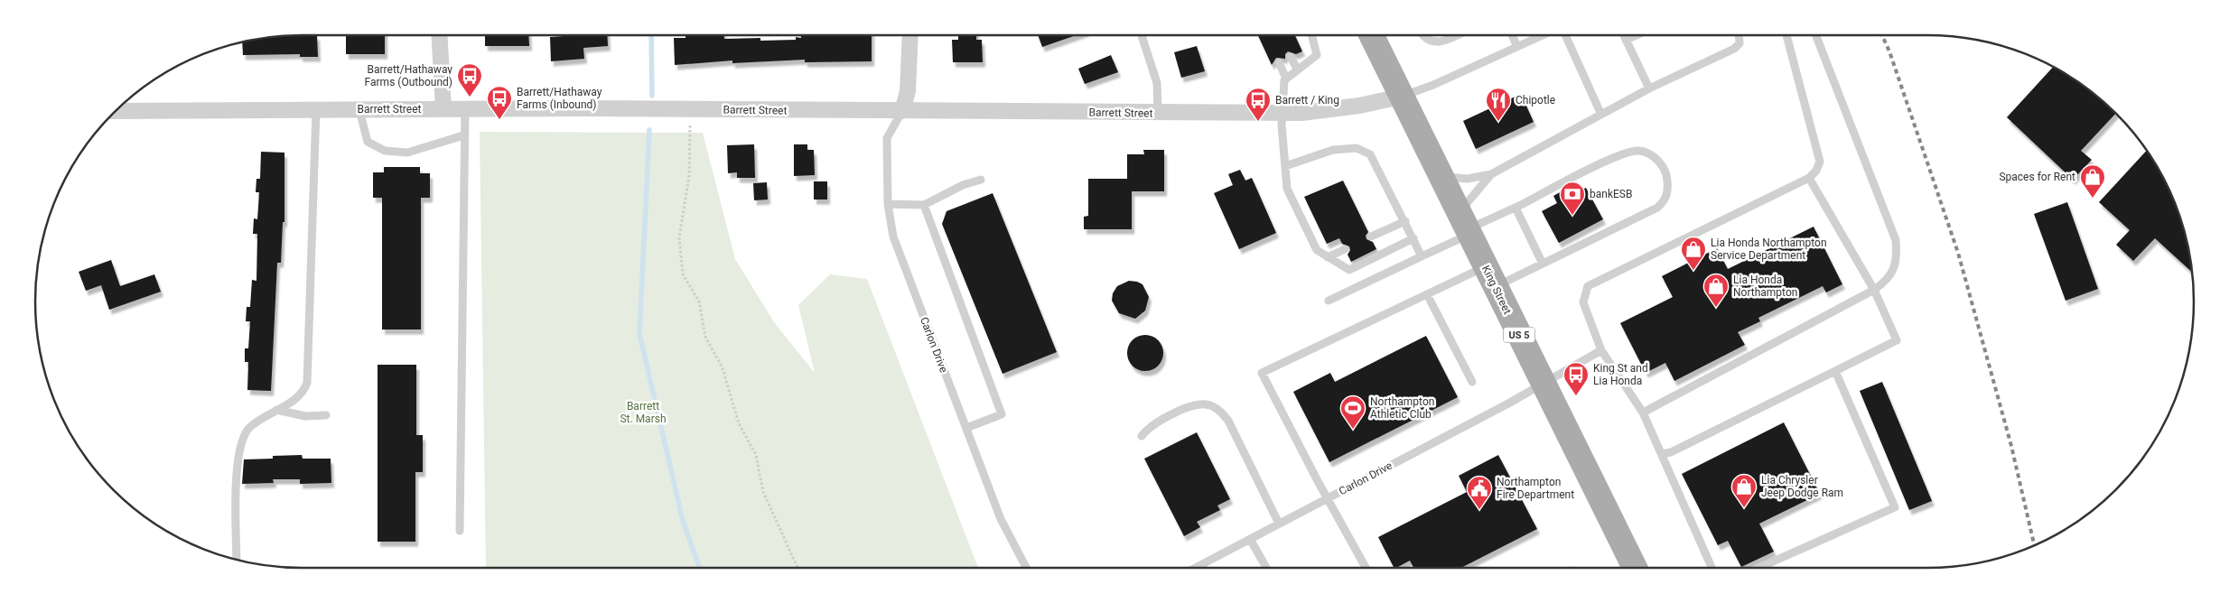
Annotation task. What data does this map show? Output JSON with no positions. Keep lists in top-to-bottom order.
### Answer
{
  "streets": {
    "main road": ["King Street", "US 5"],
    "street": ["Barrett Street"],
    "lane": ["Carlon Drive"]
  },
  "crossings": [
    ["Barrett Street", "King Street"],
    ["Barrett Street", "Carlon Drive"],
    ["King Street", "Carlon Drive"]
  ],
  "parks": ["Barrett St. Marsh"],
  "places": {
    "bus stop": [
      "Barrett/Hathaway Farms (Outbound)",
      "Barrett/Hathaway Farms (Inbound)",
      "Barrett / King",
      "King St and Lia Honda"
    ],
    "restaurant": ["Chipotle"],
    "shop": [
      "Spaces for Rent",
      "Lia Honda Northampton Service Department",
      "Lia Honda Northampton",
      "Lia Chrysler Jeep Dodge Ram"
    ],
    "bank": ["bankESB"],
    "sports": ["Northampton Athletic Club"],
    "public building": ["Northampton Fire Department"]
  }
}
